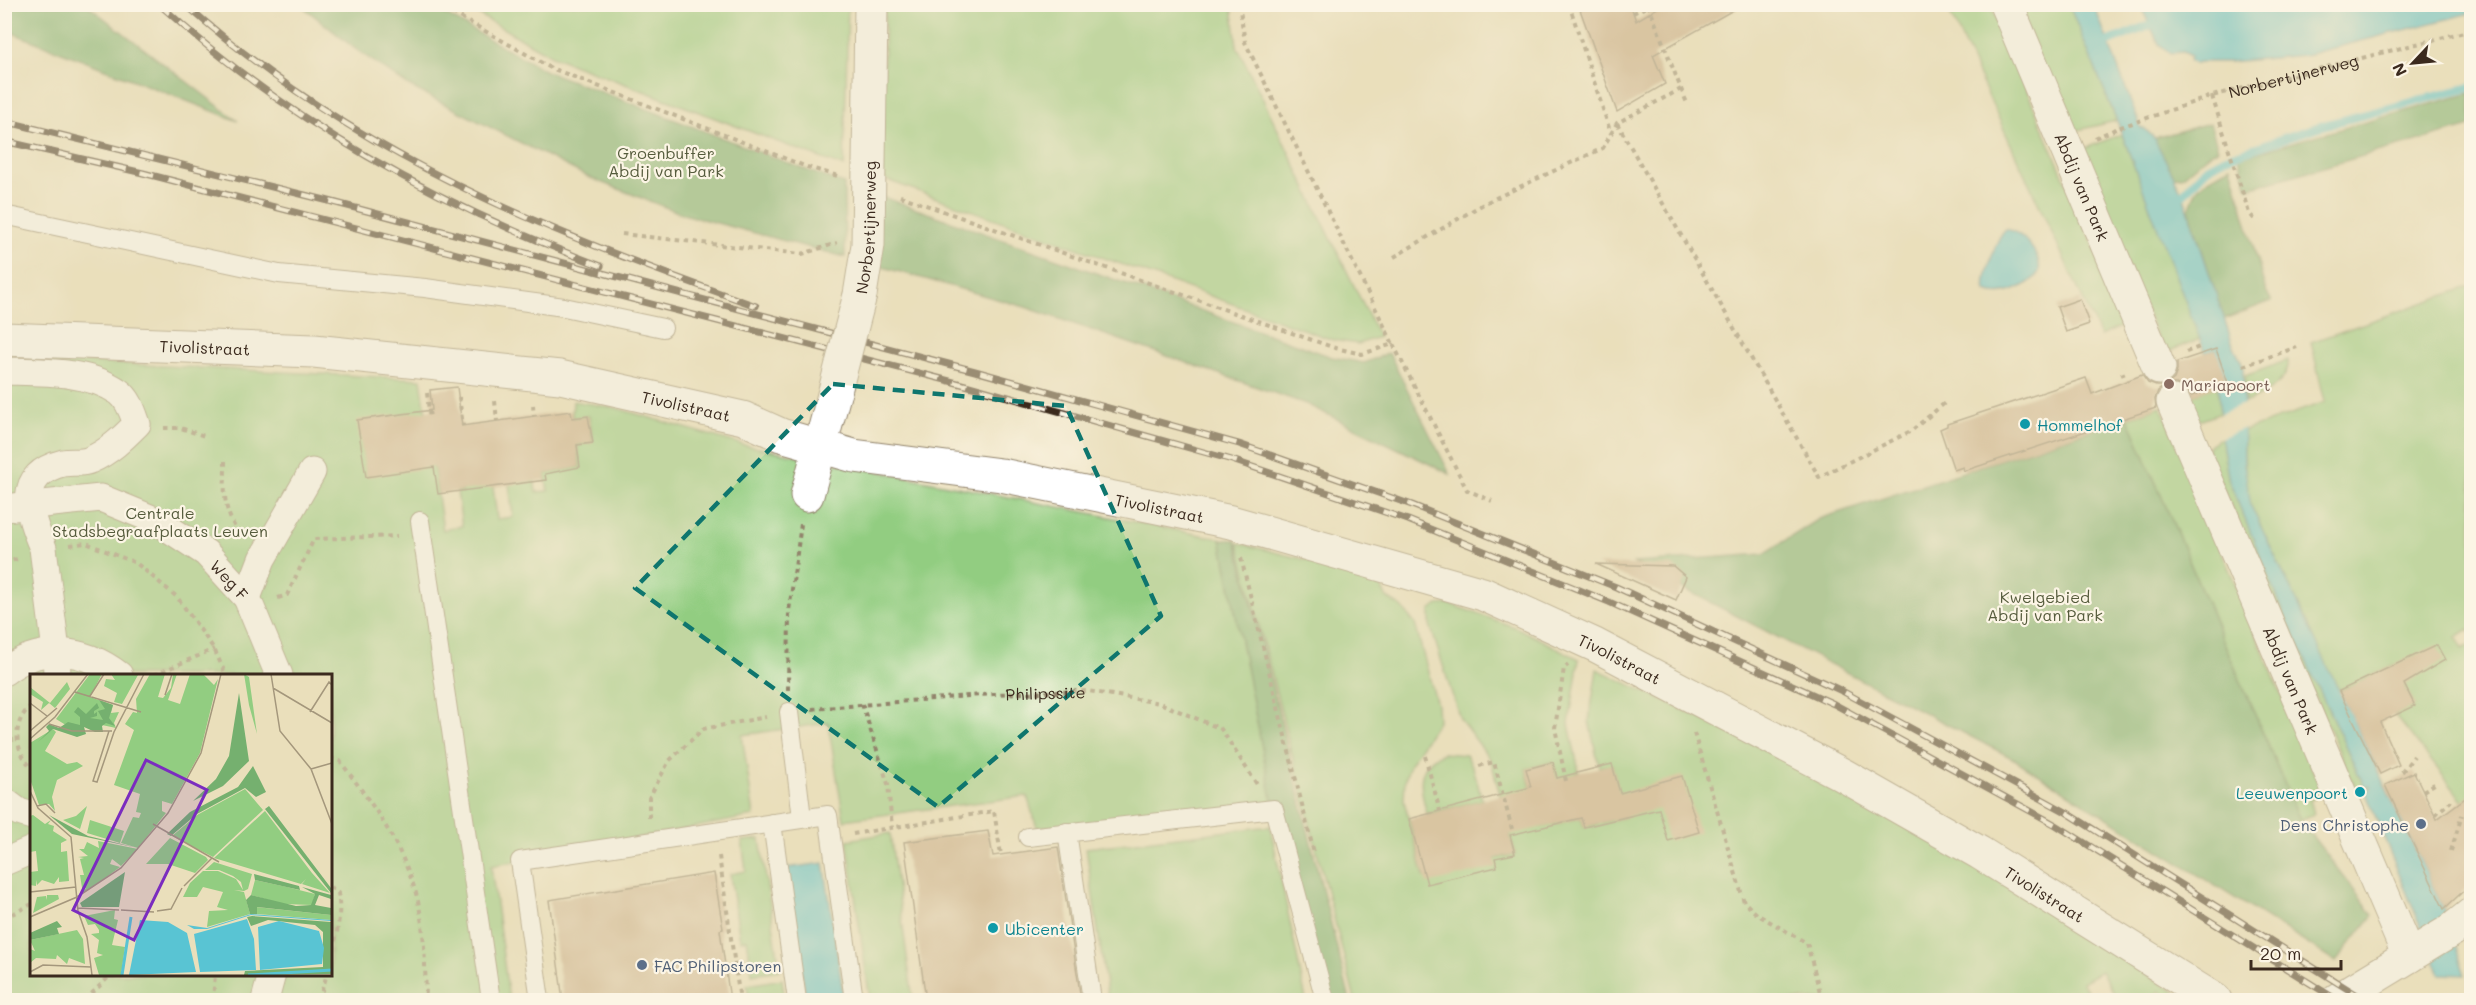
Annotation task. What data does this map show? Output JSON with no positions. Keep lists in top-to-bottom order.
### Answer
{
  "streets": {
    "street": [
      "Norbertijnerweg",
      "Abdij van Park",
      "Tivolistraat",
      "Weg F"
    ],
    "path": ["Philipssite"]
  },
  "crossings": [
    ["Norbertijnerweg", "Tivolistraat"]
  ],
  "parks": ["Groenbuffer Abdij van Park", "Centrale Stadsbegraafplaats Leuven", "Kwelgebied Abdij van Park"],
  "places": [
    "Mariapoort",
    "Hommelhof",
    "Leeuwenpoort",
    "Dens Christophe",
    "Ubicenter",
    "FAC Philipstoren"
  ],
  "scale_bar": "20 m",
  "north": "bottom left"
}
